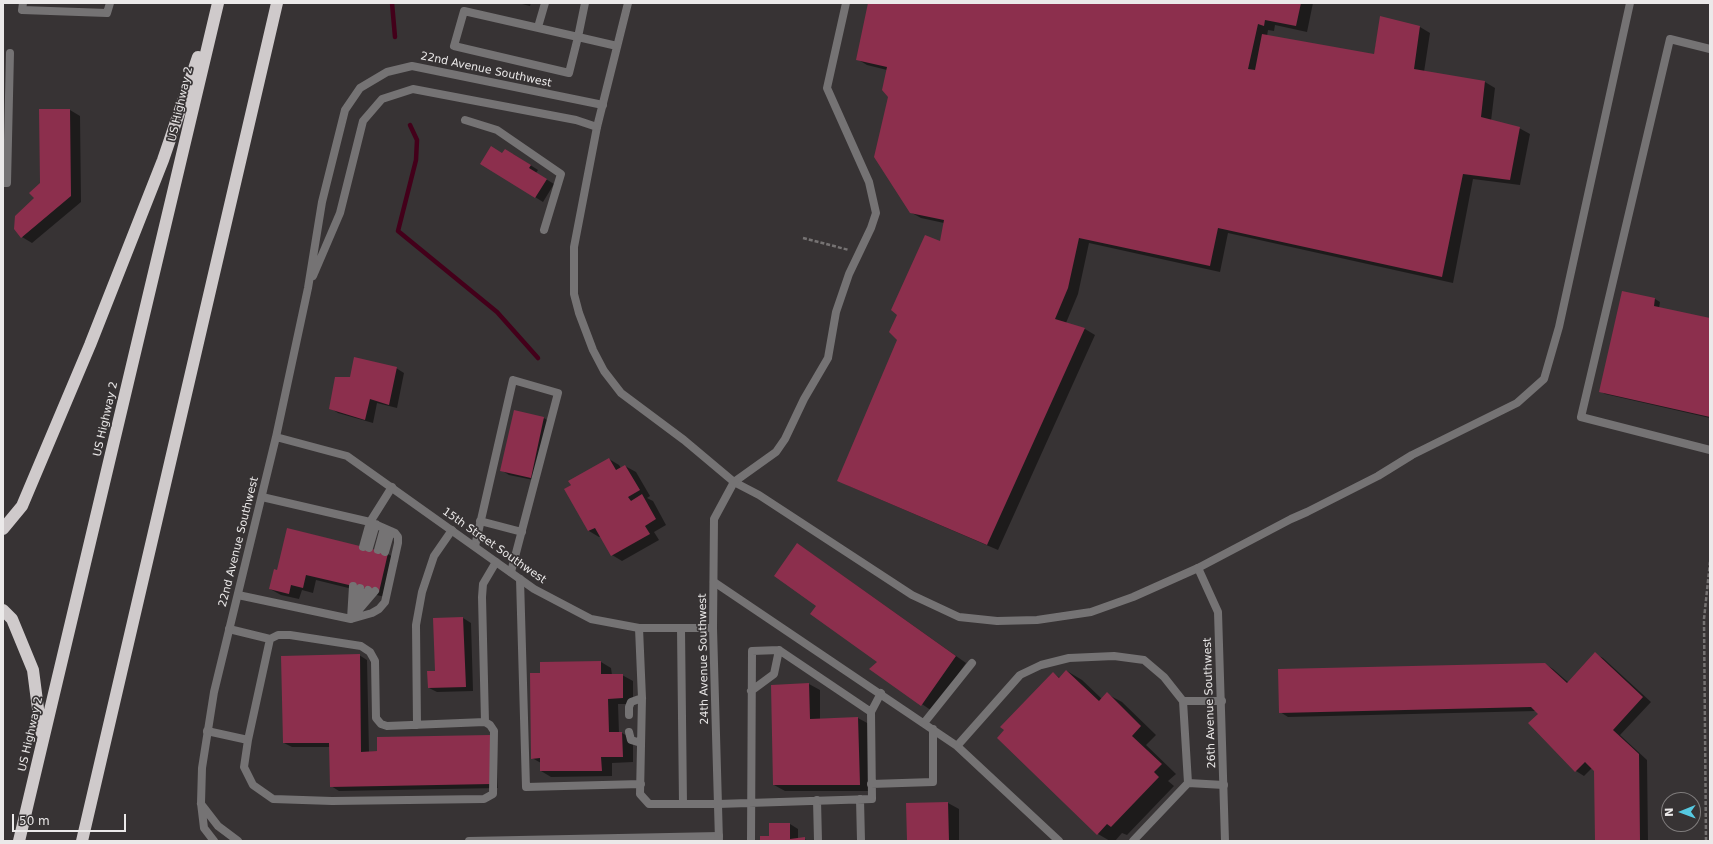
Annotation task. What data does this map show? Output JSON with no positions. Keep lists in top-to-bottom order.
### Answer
{
  "streets": {
    "highway": ["US Highway 2"],
    "street": [
      "22nd Avenue Southwest",
      "15th Street Southwest",
      "24th Avenue Southwest",
      "26th Avenue Southwest"
    ]
  },
  "crossings": [
    ["22nd Avenue Southwest", "15th Street Southwest"],
    ["15th Street Southwest", "24th Avenue Southwest"]
  ],
  "scale_bar": "50 m",
  "north": "left"
}
